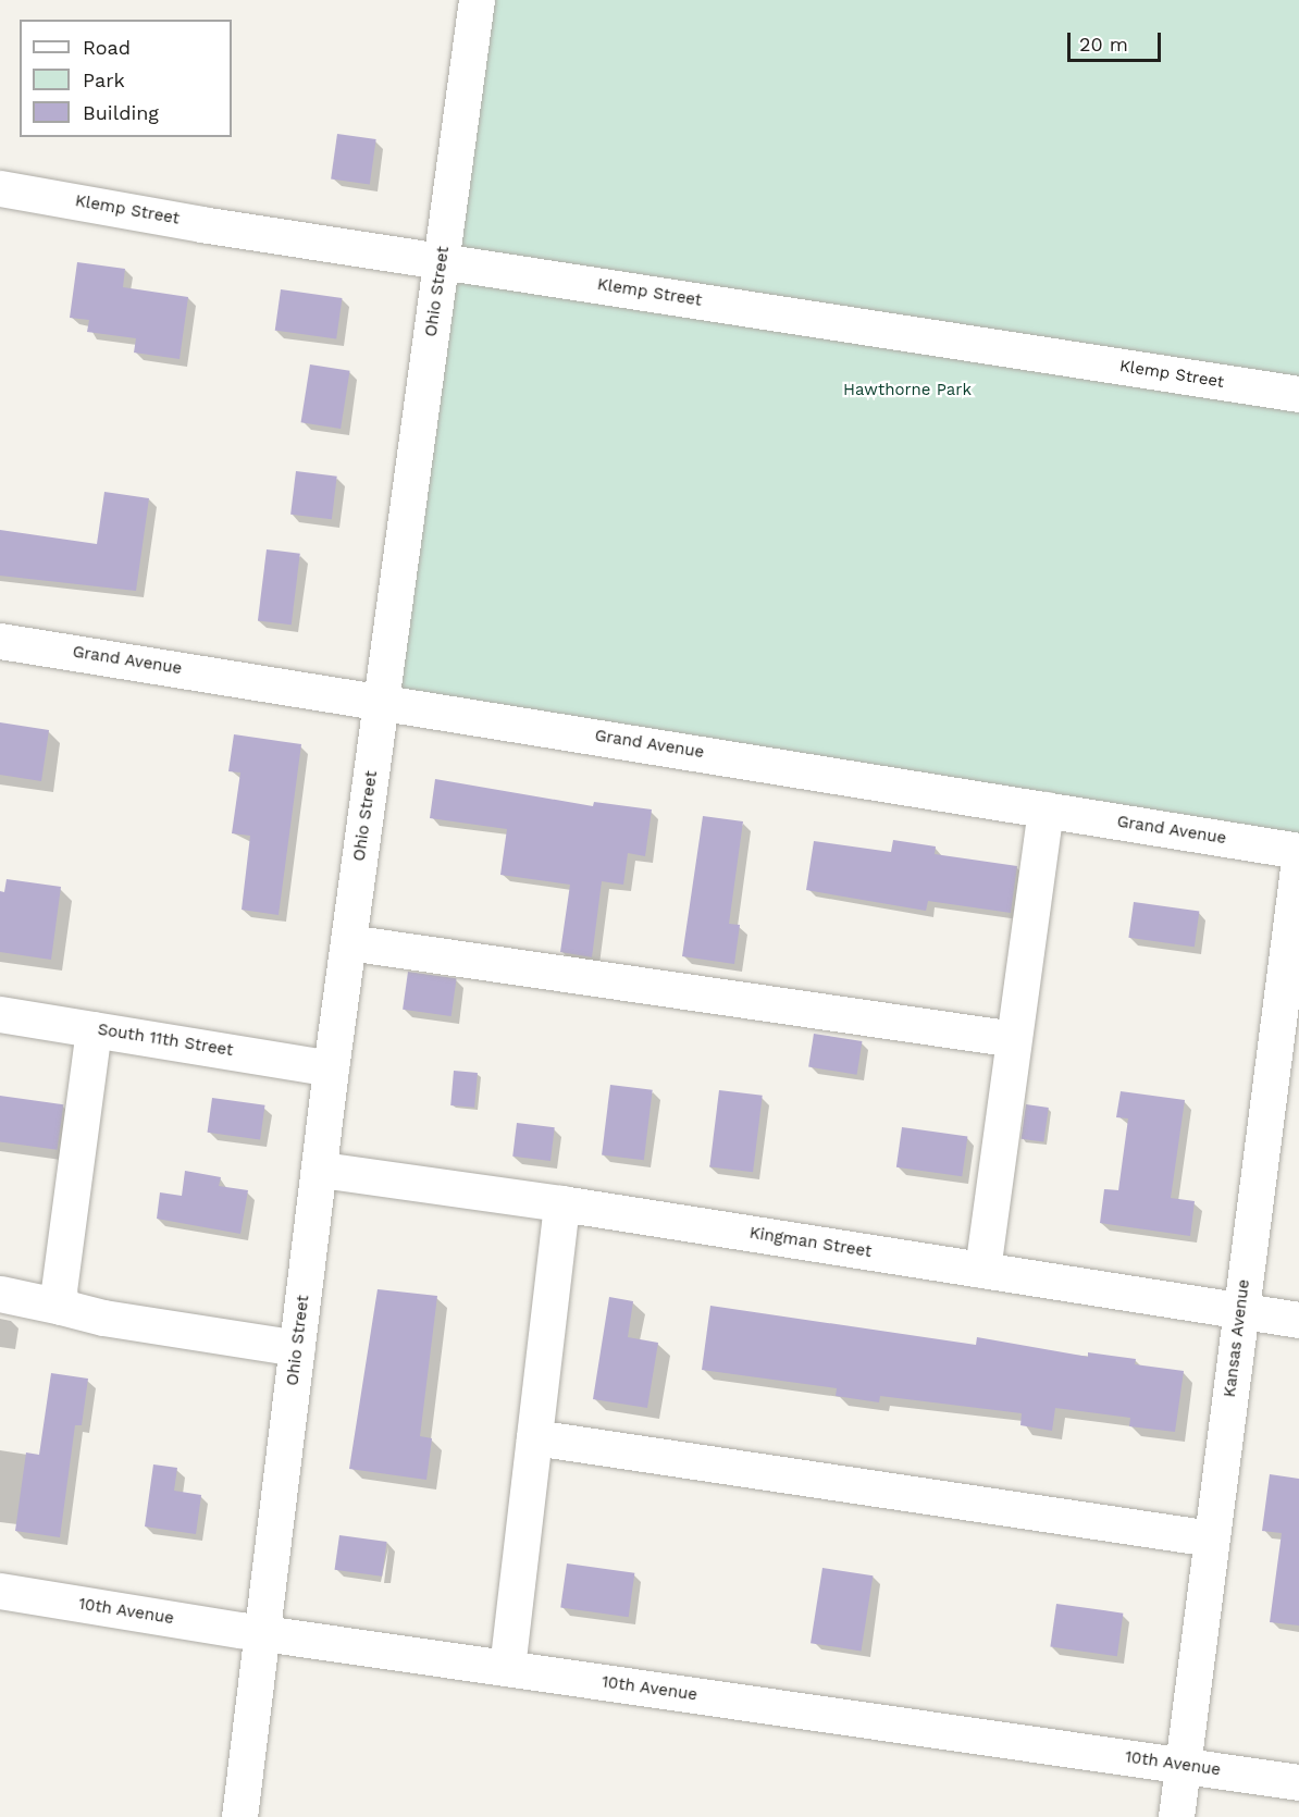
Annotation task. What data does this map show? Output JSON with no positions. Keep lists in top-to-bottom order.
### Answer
{
  "streets": {
    "street": [
      "Klemp Street",
      "Ohio Street",
      "Grand Avenue",
      "South 11th Street",
      "Kingman Street",
      "Kansas Avenue",
      "10th Avenue"
    ]
  },
  "crossings": [
    ["Klemp Street", "Ohio Street"],
    ["Ohio Street", "Grand Avenue"],
    ["Ohio Street", "South 11th Street"],
    ["Ohio Street", "Kingman Street"],
    ["Ohio Street", "10th Avenue"],
    ["Kingman Street", "Kansas Avenue"],
    ["Kansas Avenue", "10th Avenue"]
  ],
  "parks": ["Hawthorne Park"],
  "legend": ["Road", "Park", "Building"],
  "scale_bar": "20 m"
}
